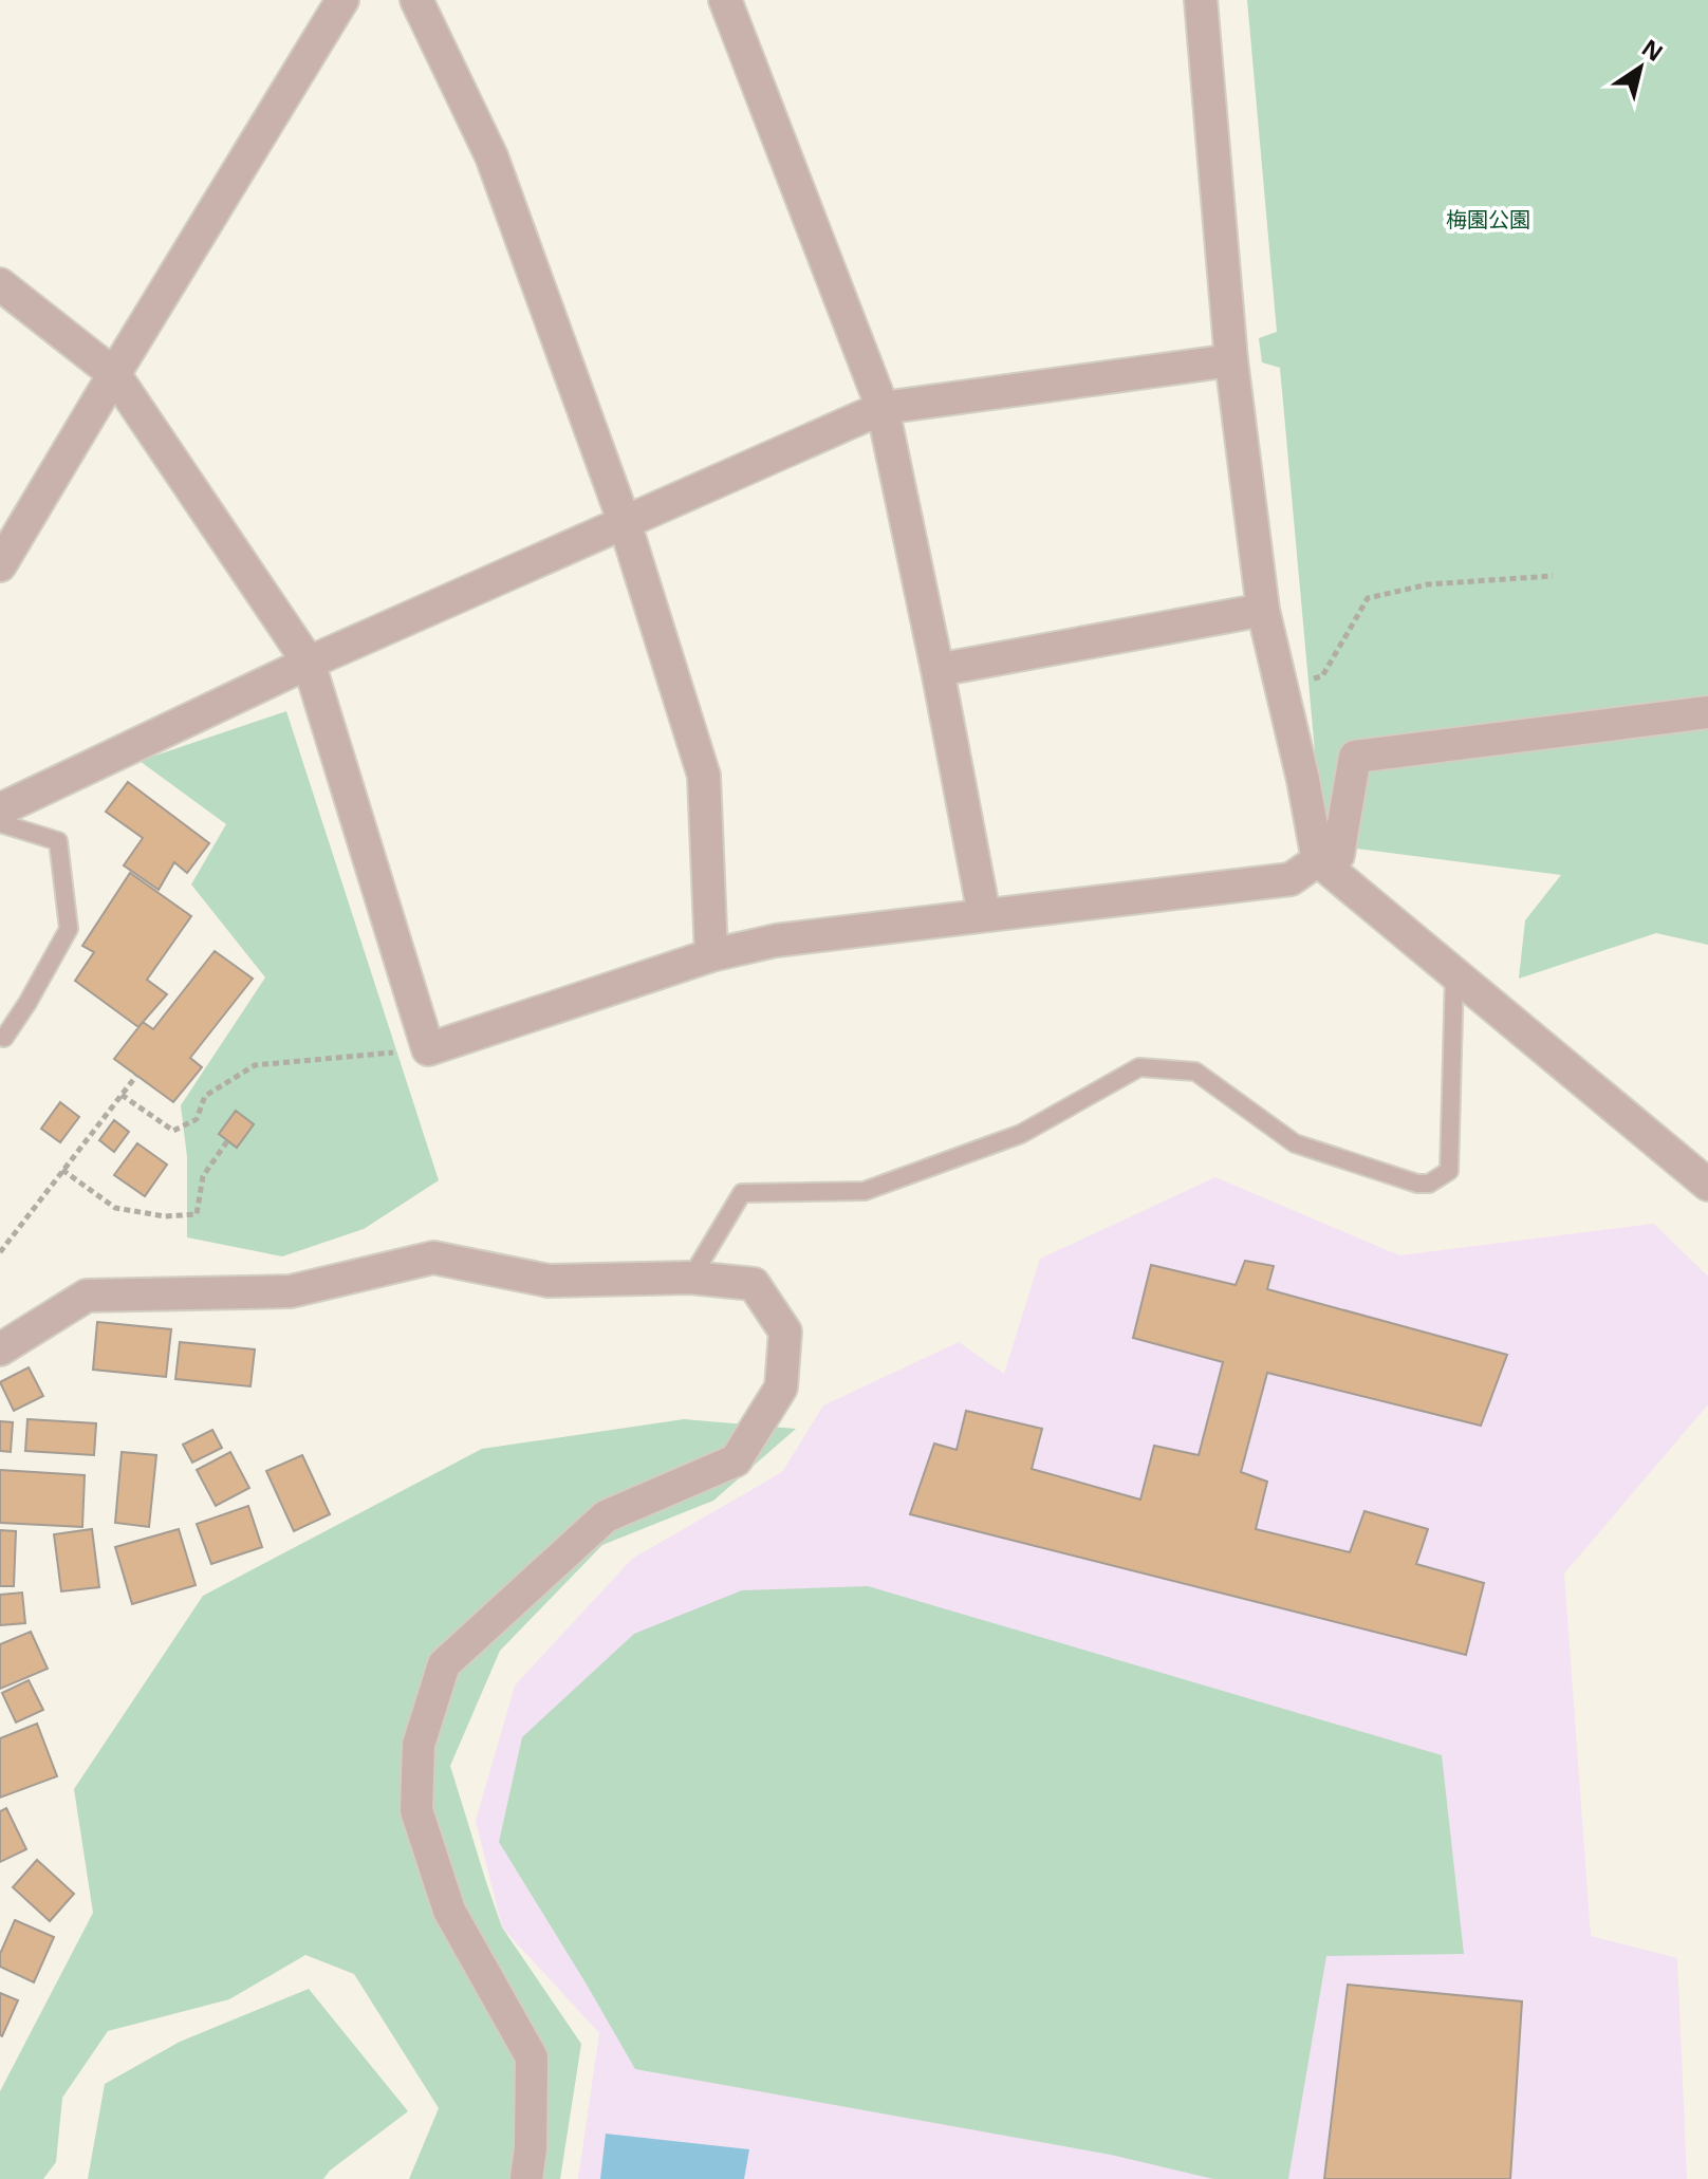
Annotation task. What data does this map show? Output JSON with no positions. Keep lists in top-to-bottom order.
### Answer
{
  "parks": ["梅園公園"],
  "north": "top right"
}
